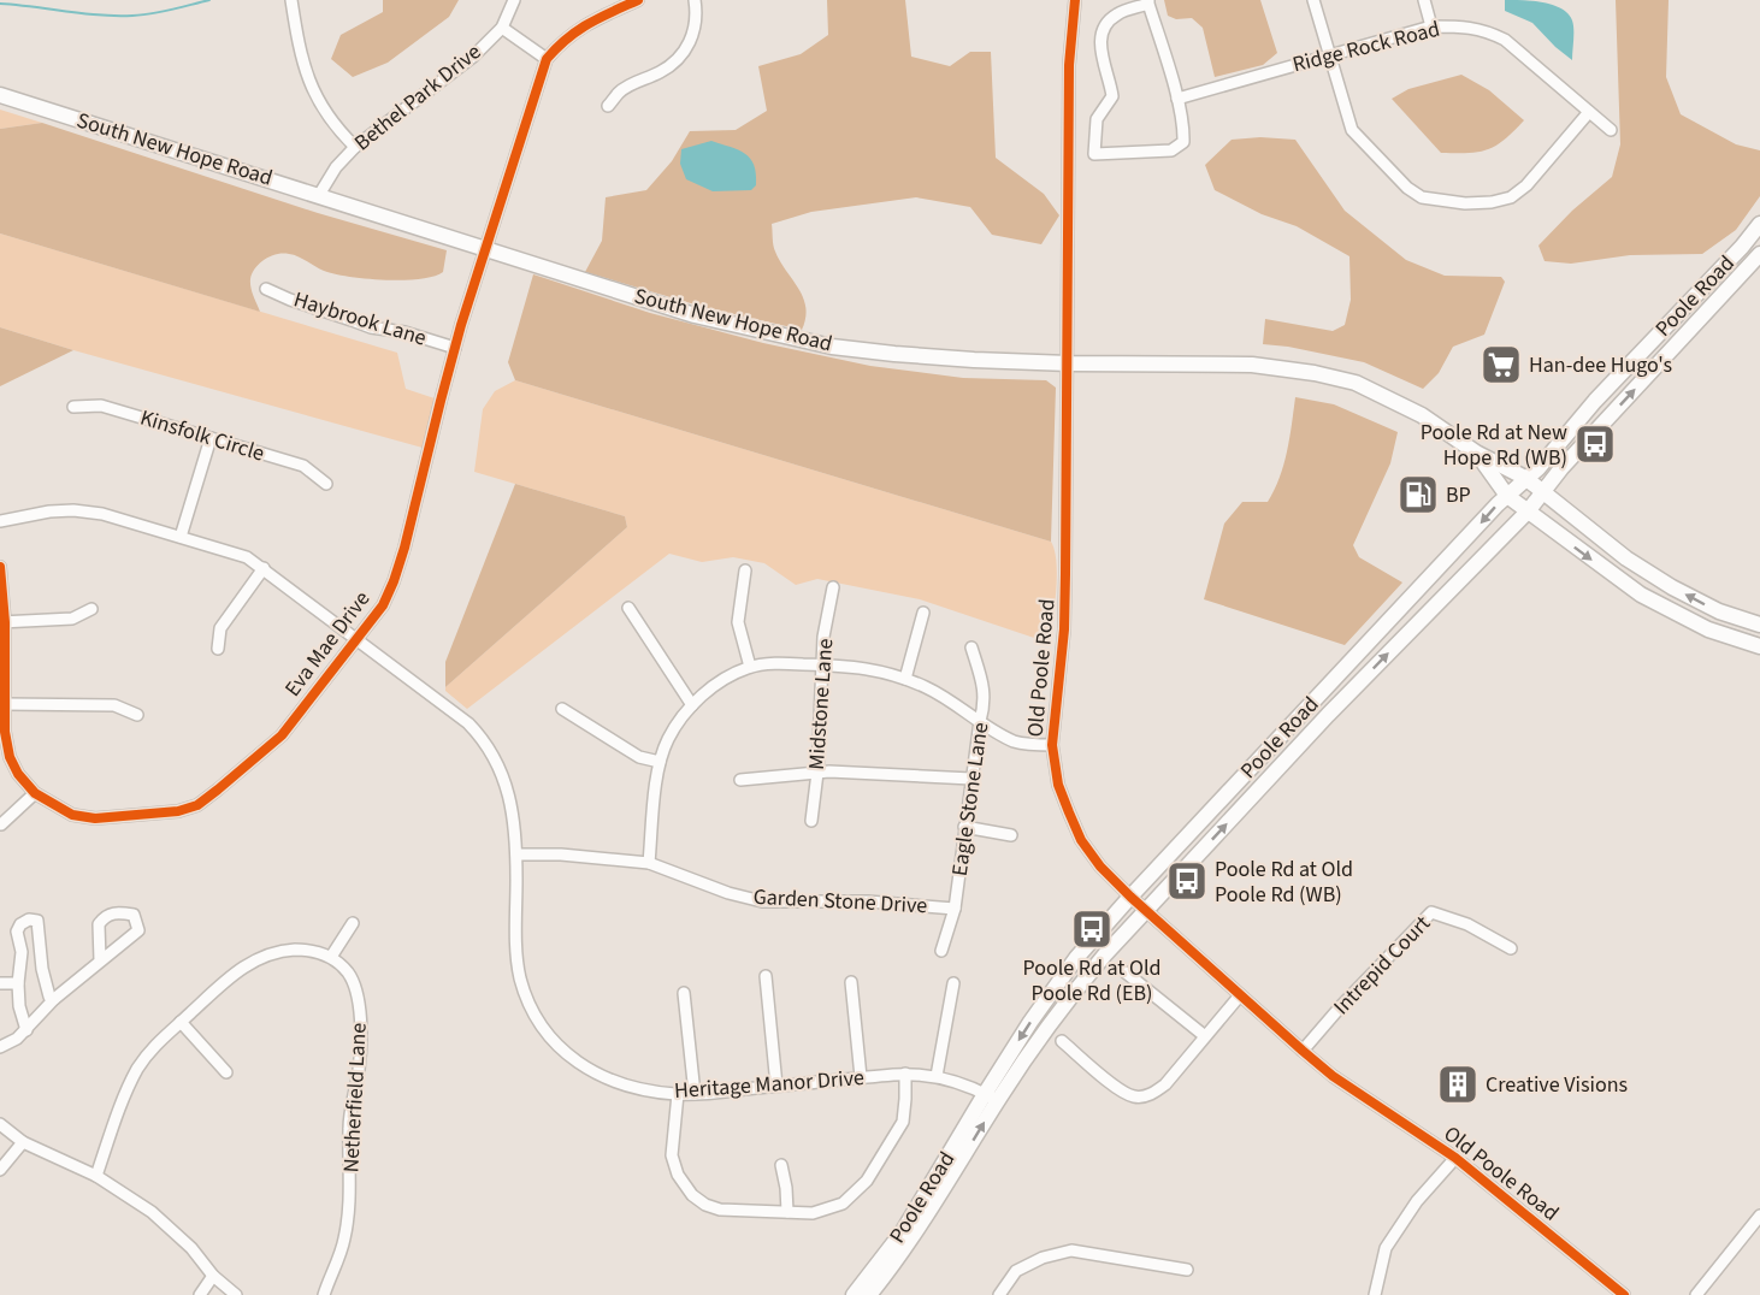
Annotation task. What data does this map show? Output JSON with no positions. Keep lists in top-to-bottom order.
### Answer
{
  "streets": {
    "main road": ["South New Hope Road", "Poole Road"],
    "street": [
      "Ridge Rock Road",
      "Bethel Park Drive",
      "Haybrook Lane",
      "Kinsfolk Circle",
      "Eva Mae Drive",
      "Old Poole Road",
      "Midstone Lane",
      "Eagle Stone Lane",
      "Garden Stone Drive",
      "Intrepid Court",
      "Heritage Manor Drive",
      "Netherfield Lane"
    ]
  },
  "crossings": [
    ["Bethel Park Drive", "South New Hope Road"],
    ["South New Hope Road", "Poole Road"],
    ["South New Hope Road", "Eva Mae Drive"],
    ["South New Hope Road", "Old Poole Road"],
    ["Poole Road", "Old Poole Road"],
    ["Poole Road", "Heritage Manor Drive"],
    ["Haybrook Lane", "Eva Mae Drive"],
    ["Eva Mae Drive", "Heritage Manor Drive"],
    ["Old Poole Road", "Intrepid Court"],
    ["Eagle Stone Lane", "Garden Stone Drive"],
    ["Garden Stone Drive", "Heritage Manor Drive"]
  ],
  "places": {
    "supermarket": ["Han-dee Hugo's"],
    "bus stop": ["Poole Rd at New Hope Rd (WB)", "Poole Rd at Old Poole Rd (WB)", "Poole Rd at Old Poole Rd (EB)"],
    "fuel station": ["BP"],
    "building": ["Creative Visions"]
  }
}
